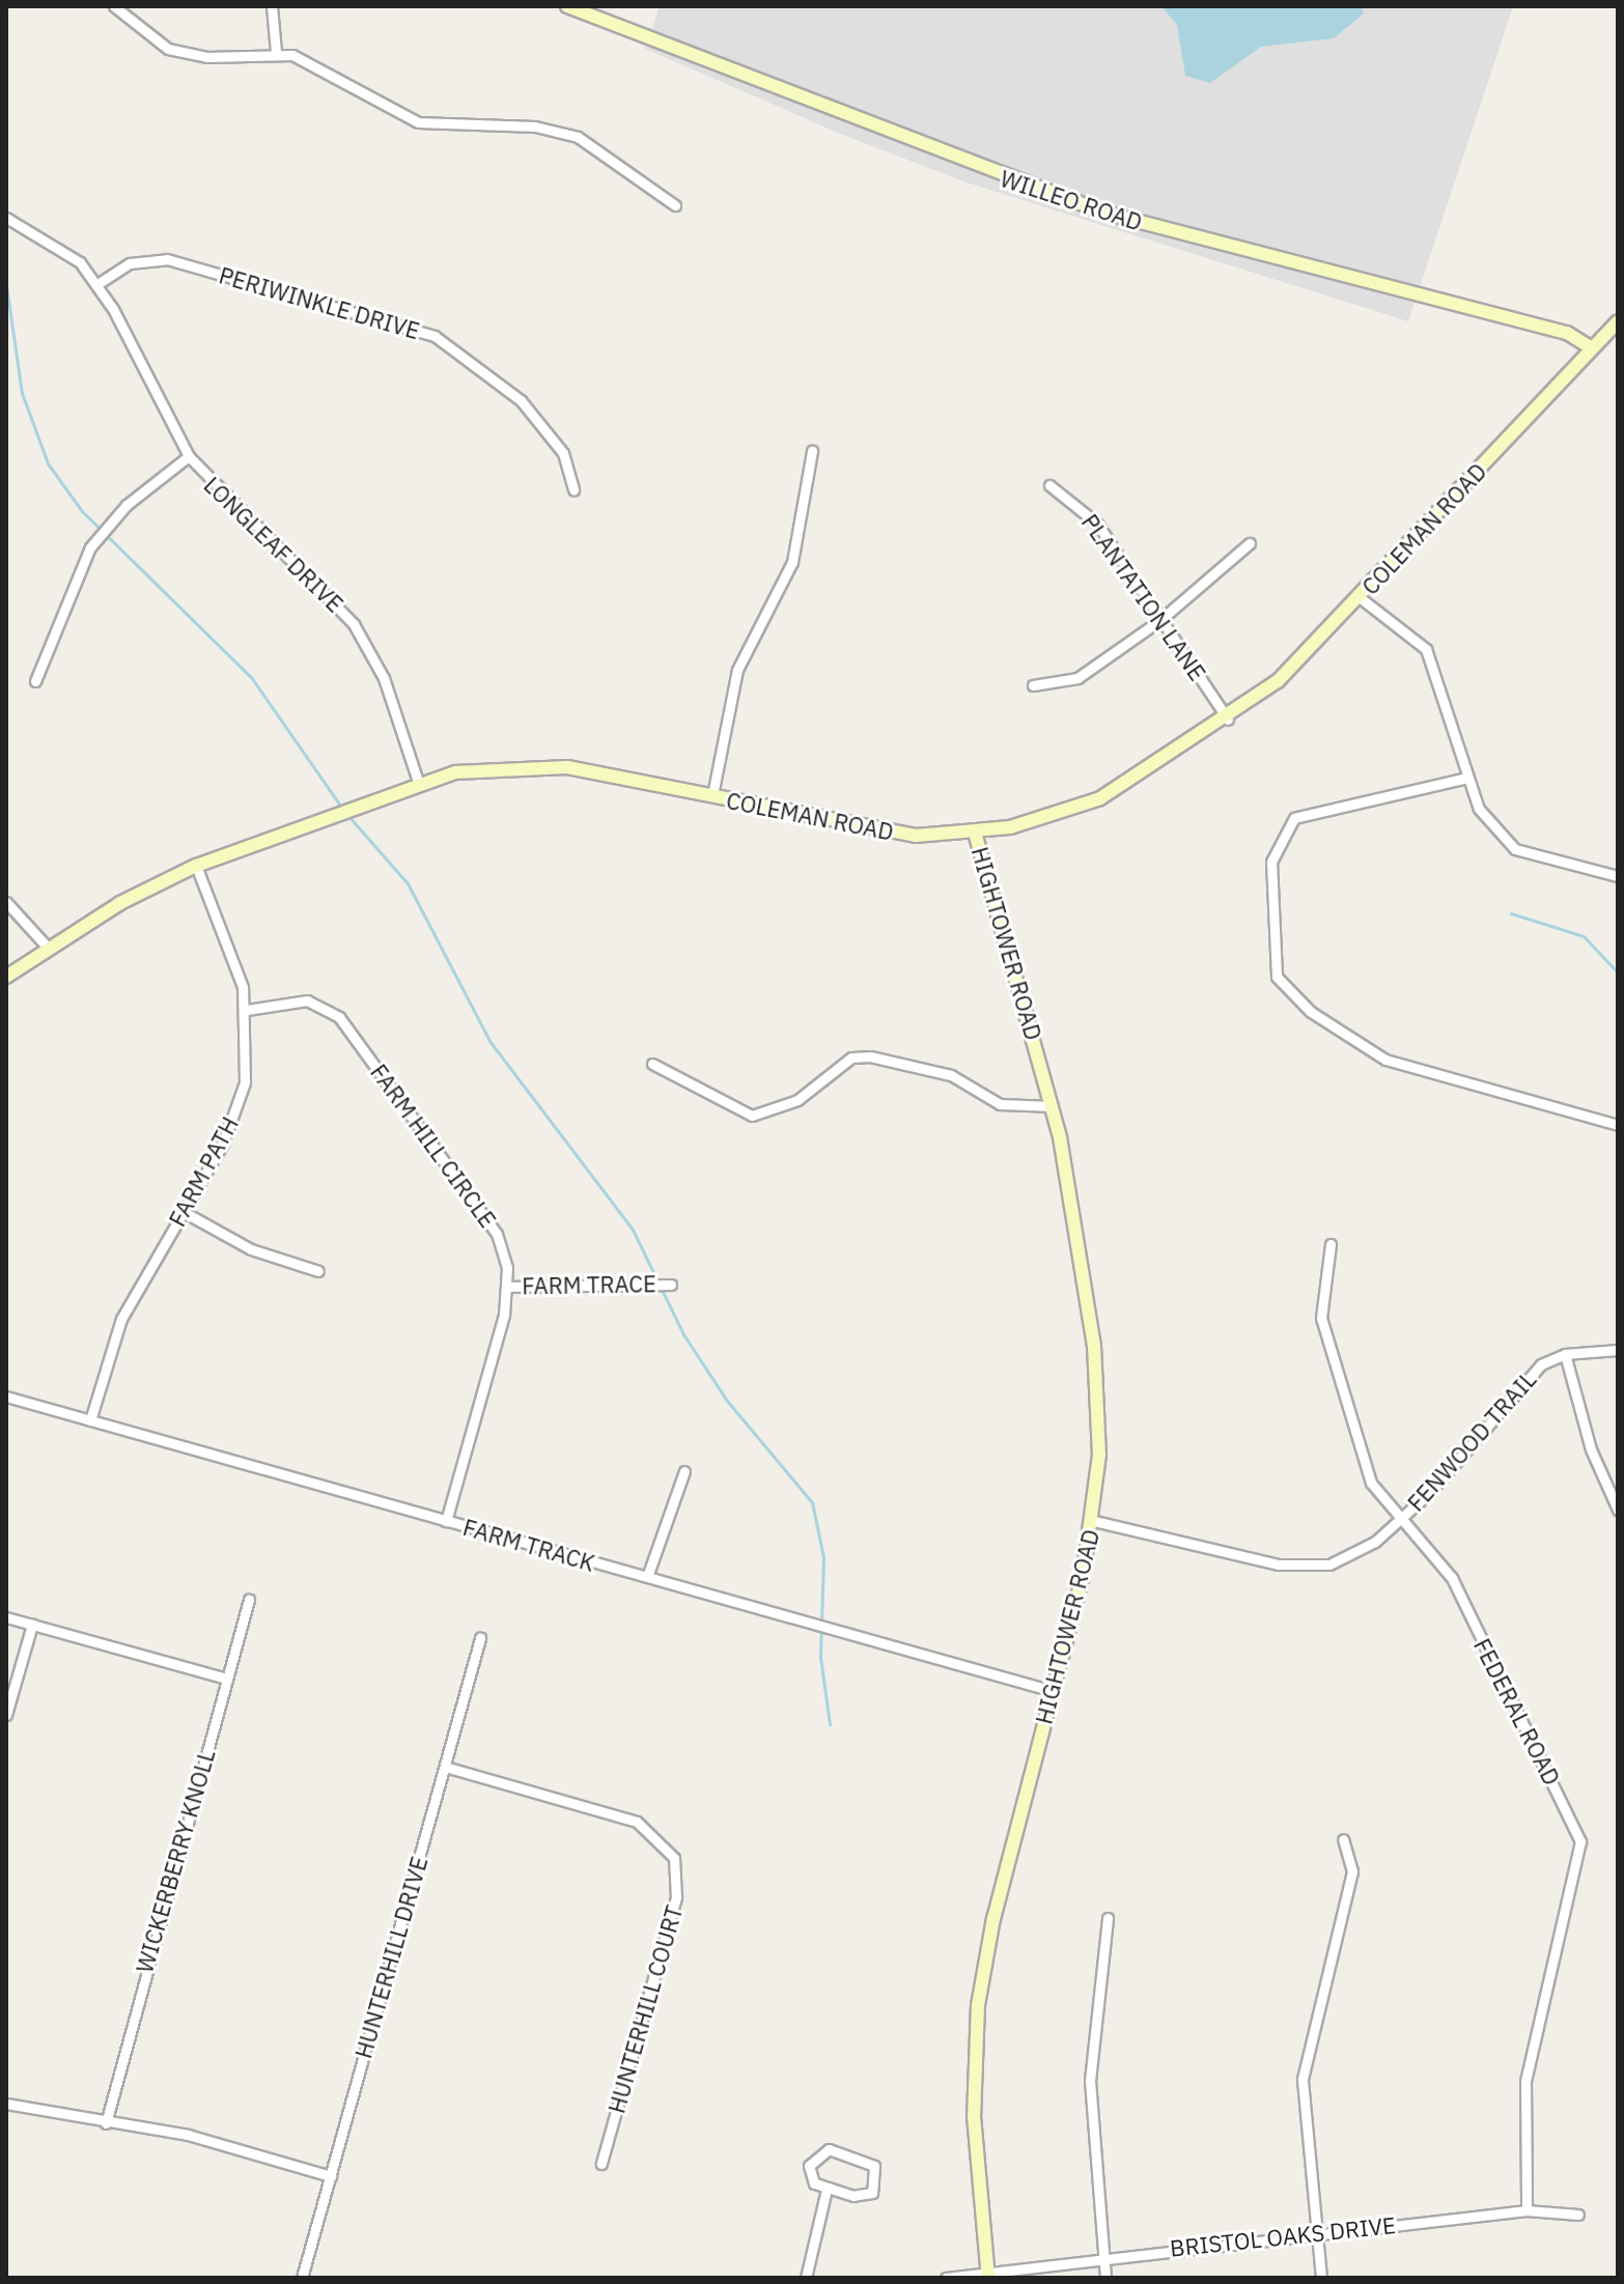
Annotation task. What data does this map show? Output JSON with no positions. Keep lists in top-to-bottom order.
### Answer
{
  "streets": {
    "street": [
      "WILLEO ROAD",
      "PERIWINKLE DRIVE",
      "COLEMAN ROAD",
      "LONGLEAF DRIVE",
      "PLANTATION LANE",
      "HIGHTOWER ROAD",
      "FARM HILL CIRCLE",
      "FARM PATH",
      "FARM TRACE",
      "FENWOOD TRAIL",
      "FARM TRACK",
      "FEDERAL ROAD",
      "WICKERBERRY KNOLL",
      "HUNTERHILL DRIVE",
      "HUNTERHILL COURT",
      "BRISTOL OAKS DRIVE"
    ]
  },
  "crossings": [
    ["WILLEO ROAD", "COLEMAN ROAD"],
    ["PERIWINKLE DRIVE", "LONGLEAF DRIVE"],
    ["COLEMAN ROAD", "LONGLEAF DRIVE"],
    ["COLEMAN ROAD", "PLANTATION LANE"],
    ["COLEMAN ROAD", "HIGHTOWER ROAD"],
    ["COLEMAN ROAD", "FARM PATH"],
    ["HIGHTOWER ROAD", "FENWOOD TRAIL"],
    ["HIGHTOWER ROAD", "FARM TRACK"],
    ["HIGHTOWER ROAD", "BRISTOL OAKS DRIVE"],
    ["FARM HILL CIRCLE", "FARM PATH"],
    ["FARM HILL CIRCLE", "FARM TRACE"],
    ["FARM HILL CIRCLE", "FARM TRACK"],
    ["FARM PATH", "FARM TRACK"],
    ["FENWOOD TRAIL", "FEDERAL ROAD"],
    ["FEDERAL ROAD", "BRISTOL OAKS DRIVE"],
    ["HUNTERHILL DRIVE", "HUNTERHILL COURT"]
  ]
}
